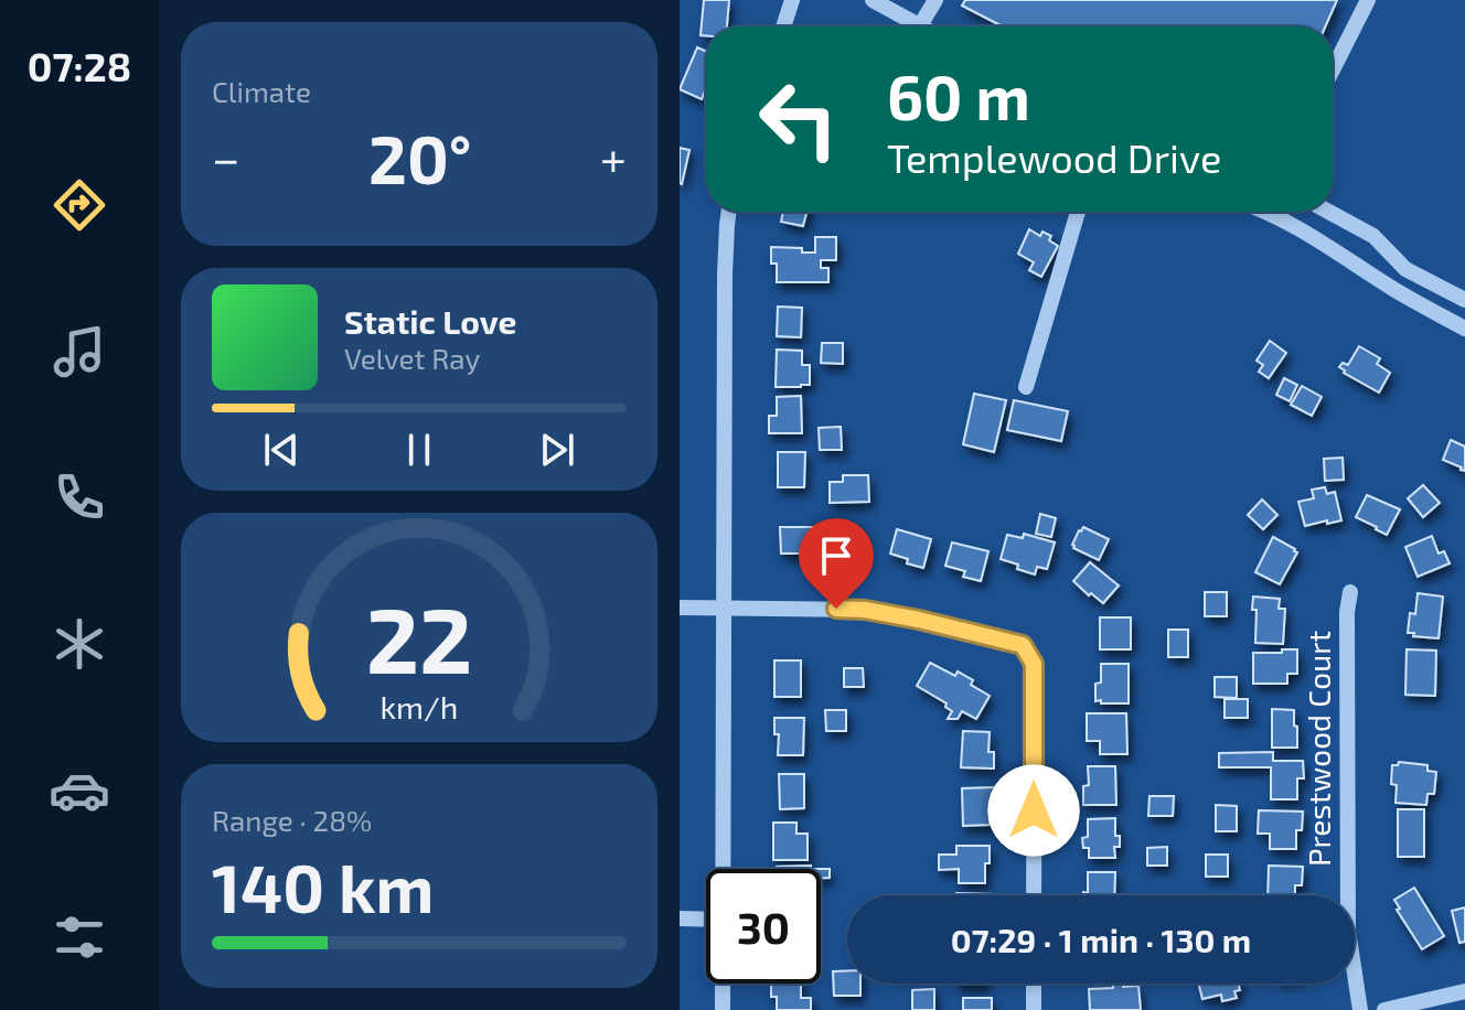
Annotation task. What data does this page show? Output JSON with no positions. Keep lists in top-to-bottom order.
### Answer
{
  "streets": {
    "street": ["Prestwood Court"]
  },
  "page": {
    "tabs": "07:28",
    "tile": [
      "Climate",
      ["Range · 28%", "140 km"]
    ],
    "turn": ["60 m", "Templewood Drive"],
    "heat": ["−", "20°", "+"],
    "song": ["Static Love", "Velvet Ray"],
    "limit": "30",
    "trip": "07:29 · 1 min · 130 m",
    "gauge": ["22", "km/h"]
  }
}
